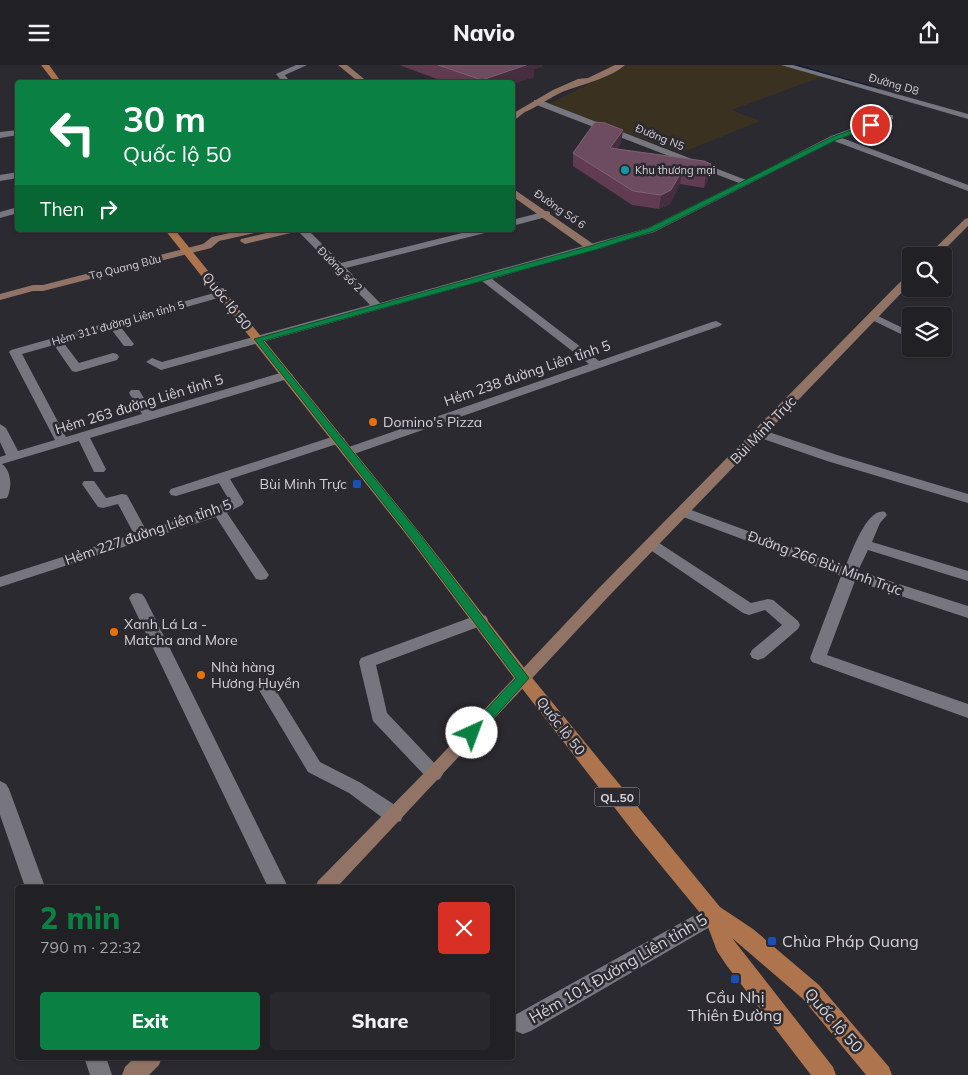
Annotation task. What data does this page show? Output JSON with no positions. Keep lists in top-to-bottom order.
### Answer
{
  "streets": {
    "main road": ["Quốc lộ 50", "QL.50"],
    "street": [
      "Đường D8",
      "Đường N5",
      "Đường Số 6",
      "Tạ Quang Bửu",
      "Đường số 2",
      "Hẻm 311 đường Liên tỉnh 5",
      "Hẻm 238 đường Liên tỉnh 5",
      "Hẻm 263 đường Liên tỉnh 5",
      "Bùi Minh Trực",
      "Hẻm 227 đường Liên tỉnh 5",
      "Đường 266 Bùi Minh Trực",
      "Hẻm 101 Đường Liên tỉnh 5"
    ]
  },
  "crossings": [
    ["Tạ Quang Bửu", "Quốc lộ 50"],
    ["Quốc lộ 50", "Hẻm 311 đường Liên tỉnh 5"],
    ["Quốc lộ 50", "Hẻm 238 đường Liên tỉnh 5"],
    ["Quốc lộ 50", "Hẻm 263 đường Liên tỉnh 5"],
    ["Quốc lộ 50", "Bùi Minh Trực"],
    ["Quốc lộ 50", "Hẻm 227 đường Liên tỉnh 5"],
    ["Quốc lộ 50", "Hẻm 101 Đường Liên tỉnh 5"],
    ["Hẻm 311 đường Liên tỉnh 5", "Hẻm 263 đường Liên tỉnh 5"],
    ["Bùi Minh Trực", "Đường 266 Bùi Minh Trực"]
  ],
  "places": {
    "other": [
      "Khu thương mại",
      "Domino's Pizza",
      "Xanh Lá La - Matcha and More",
      "Nhà hàng Hương Huyền"
    ],
    "transit": ["Bùi Minh Trực", "Chùa Pháp Quang", "Cầu Nhị Thiên Đường"]
  },
  "page": {
    "header": "Navio",
    "turn": ["30 m", "Quốc lộ 50"],
    "then": "Then",
    "heading": ["2 min", "790 m · 22:32"],
    "buttons": ["Exit", "Share"]
  }
}
